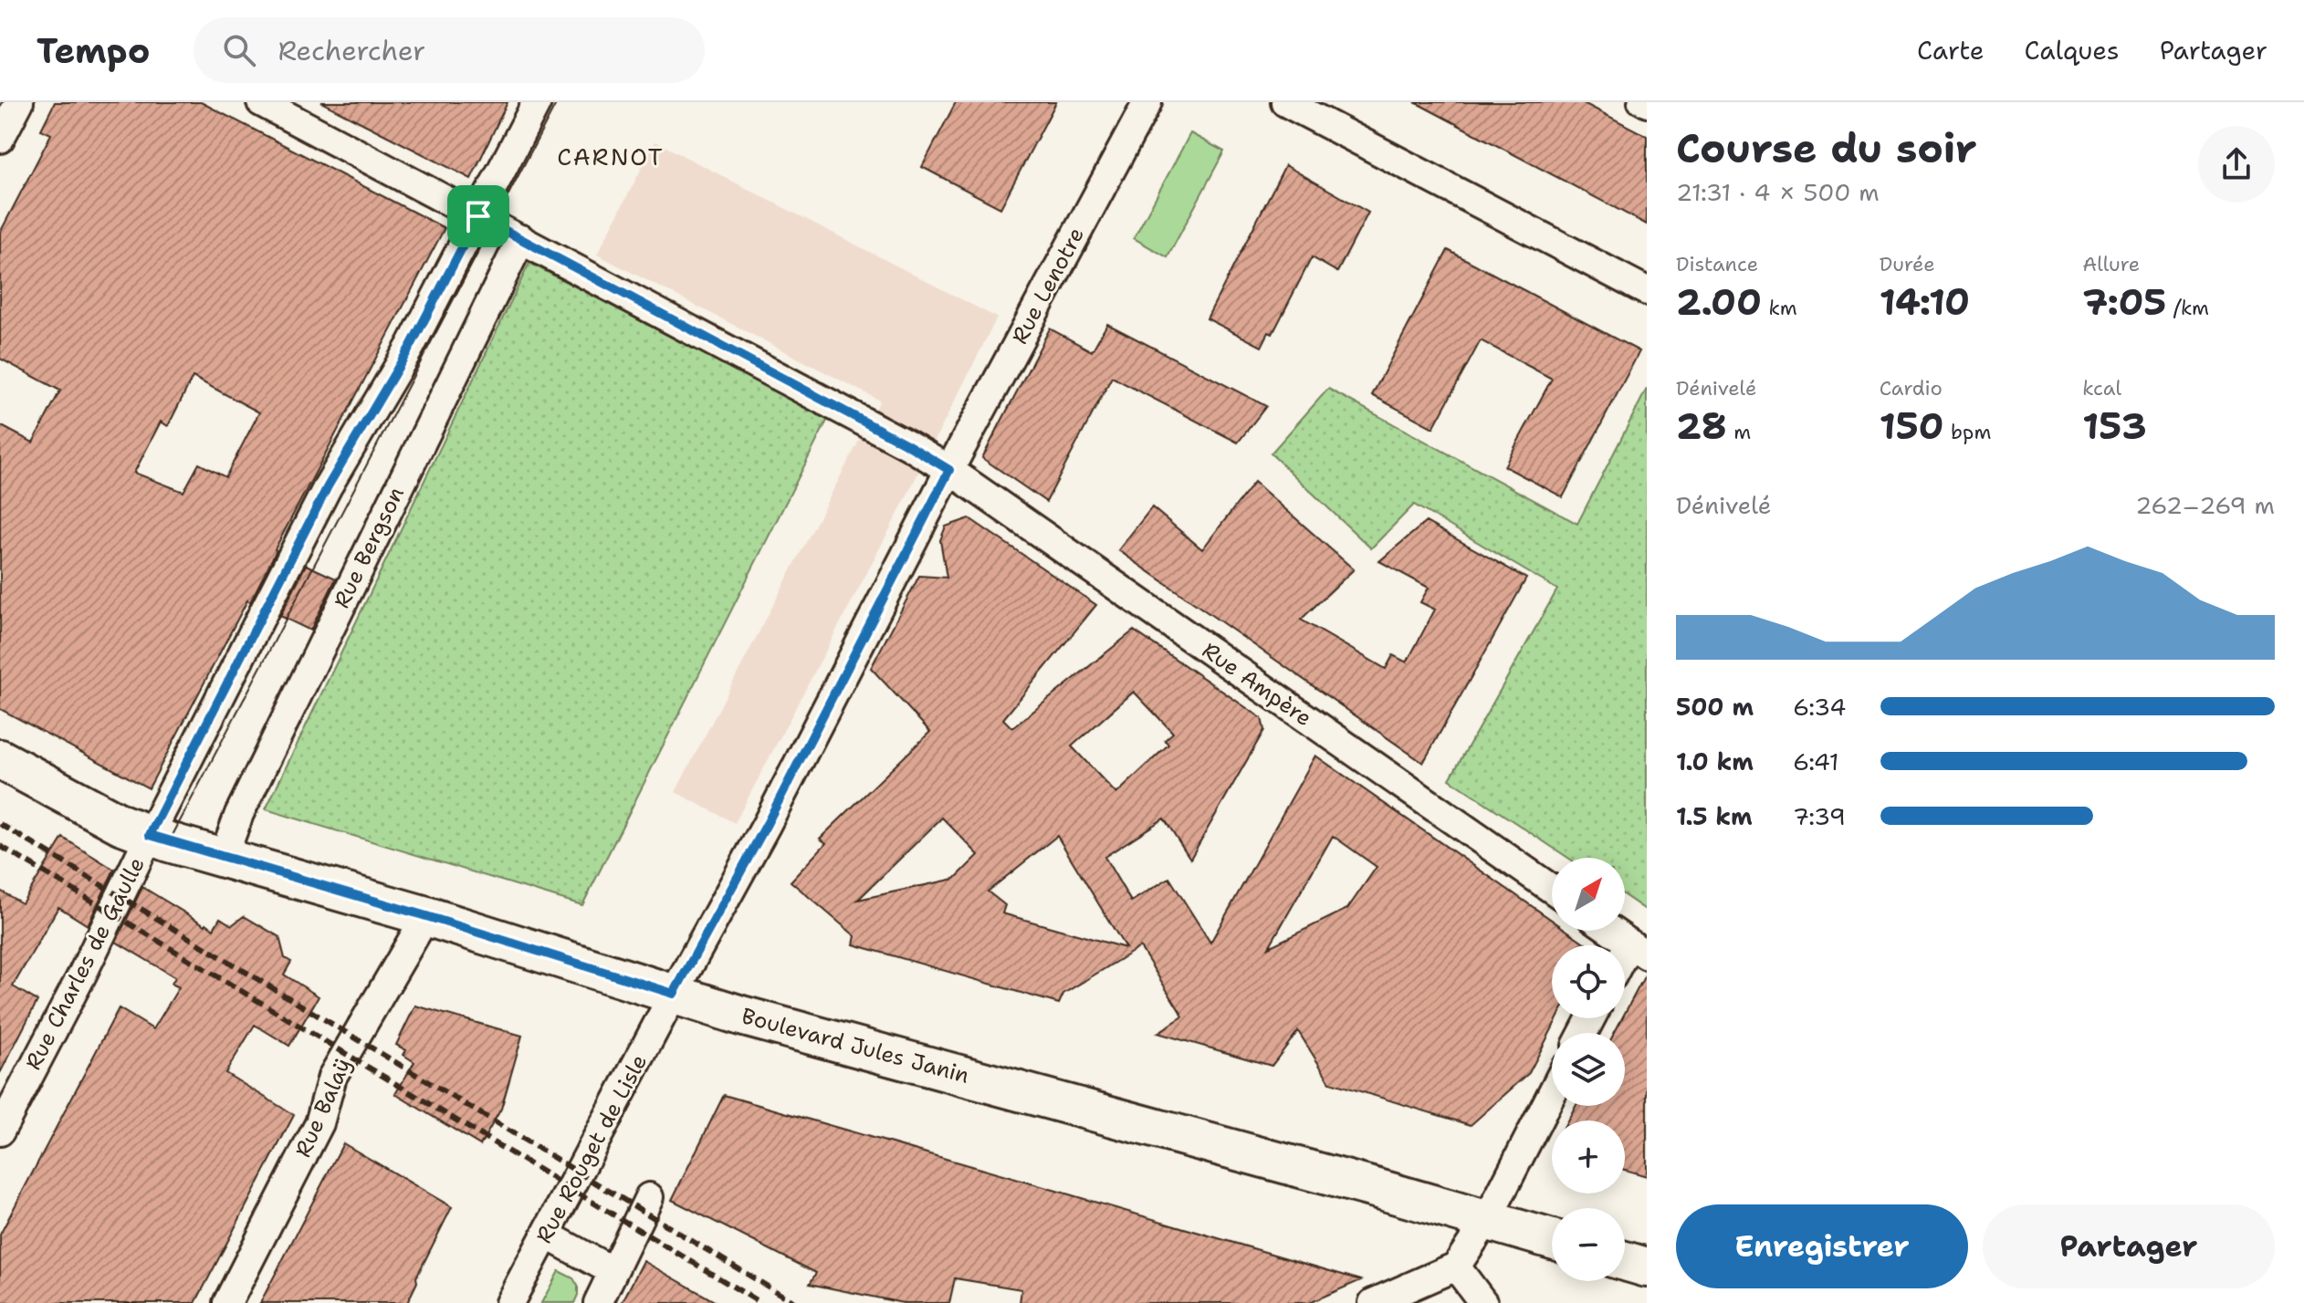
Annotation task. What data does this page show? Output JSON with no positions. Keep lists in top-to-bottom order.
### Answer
{
  "streets": {
    "main road": ["Boulevard Jules Janin"],
    "street": [
      "Rue Lenotre",
      "Rue Bergson",
      "Rue Ampère",
      "Rue Charles de Gaulle",
      "Rue Balaÿ",
      "Rue Rouget de Lisle"
    ]
  },
  "crossings": [
    ["Rue Lenotre", "Rue Ampère"],
    ["Rue Lenotre", "Boulevard Jules Janin"],
    ["Rue Lenotre", "Rue Rouget de Lisle"],
    ["Rue Bergson", "Rue Ampère"],
    ["Rue Bergson", "Boulevard Jules Janin"],
    ["Rue Charles de Gaulle", "Boulevard Jules Janin"],
    ["Boulevard Jules Janin", "Rue Balaÿ"],
    ["Boulevard Jules Janin", "Rue Rouget de Lisle"]
  ],
  "districts": ["CARNOT"],
  "north": "top right",
  "page": {
    "header": "Tempo",
    "search": "Rechercher",
    "nav": ["Carte", "Calques", "Partager"],
    "heading": ["Course du soir", "21:31 · 4 × 500 m"],
    "stats": [
      ["Distance", "2.00 km"],
      ["Durée", "14:10"],
      ["Allure", "7:05 /km"],
      ["Dénivelé", "28 m"],
      ["Cardio", "150 bpm"],
      ["kcal", "153"]
    ],
    "chart": ["Dénivelé", "262–269 m"],
    "list": [
      {
        "name": "500 m",
        "note": "6:34"
      },
      {
        "name": "1.0 km",
        "note": "6:41"
      },
      {
        "name": "1.5 km",
        "note": "7:39"
      }
    ],
    "map_buttons": ["+", "−"],
    "buttons": ["Enregistrer", "Partager"]
  }
}
